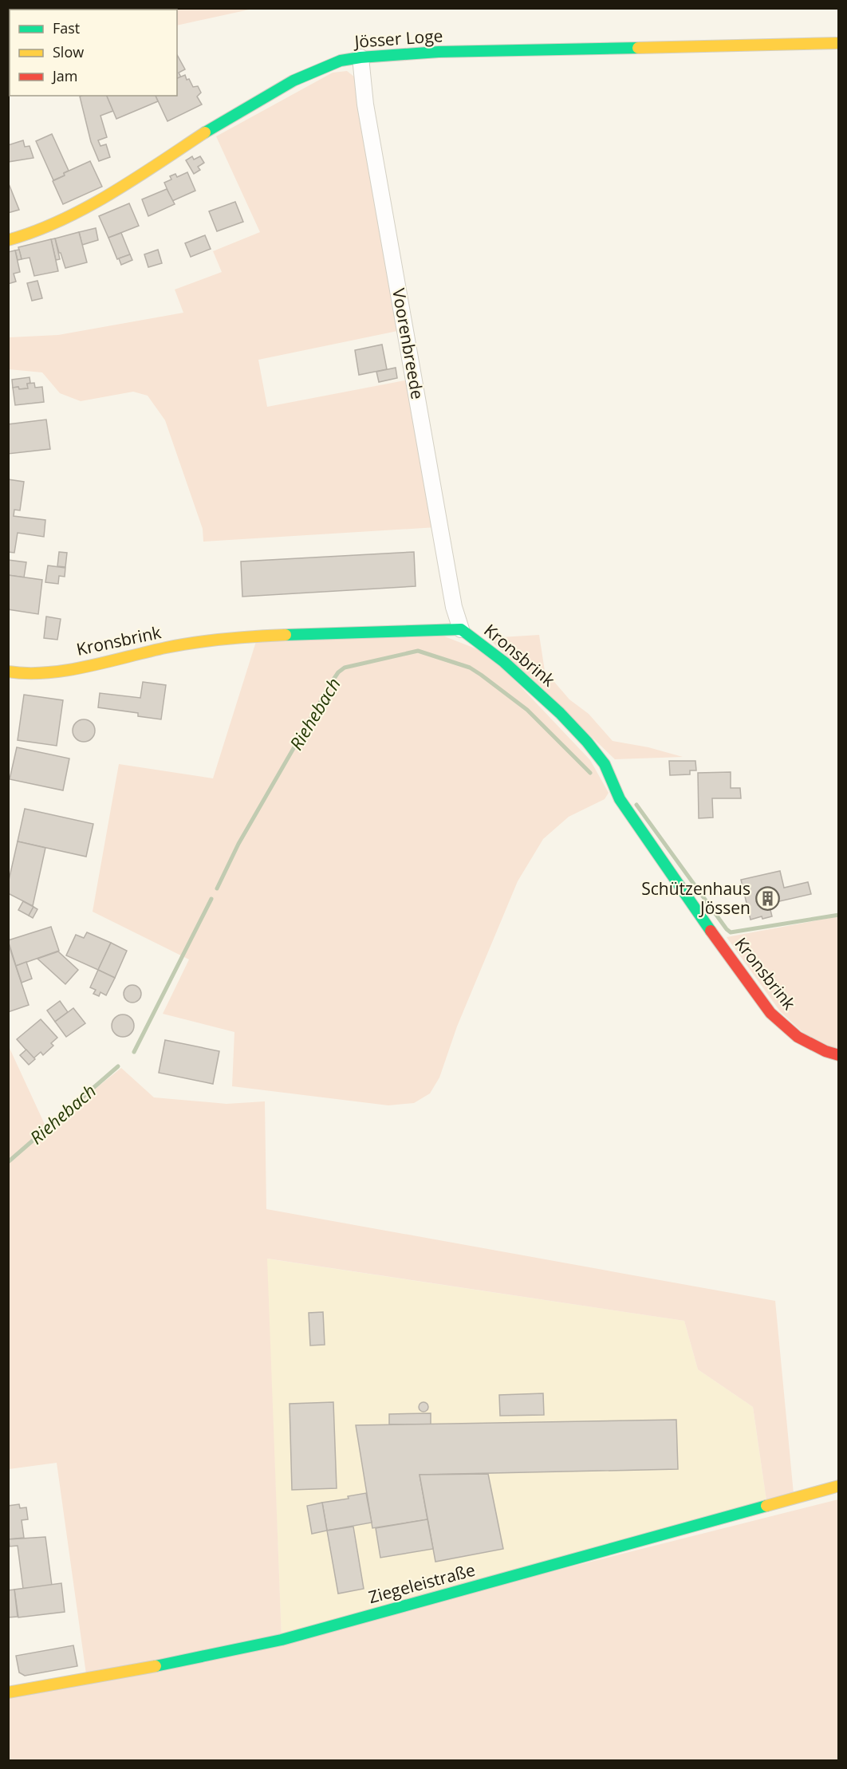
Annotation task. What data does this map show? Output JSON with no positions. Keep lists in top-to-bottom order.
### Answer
{
  "streets": {
    "street": [
      "Jösser Loge",
      "Voorenbreede",
      "Kronsbrink",
      "Ziegeleistraße"
    ]
  },
  "crossings": [
    ["Jösser Loge", "Voorenbreede"],
    ["Voorenbreede", "Kronsbrink"]
  ],
  "water": ["Riehebach"],
  "places": {
    "building": ["Schützenhaus Jössen"]
  },
  "legend": ["Fast", "Slow", "Jam"]
}
